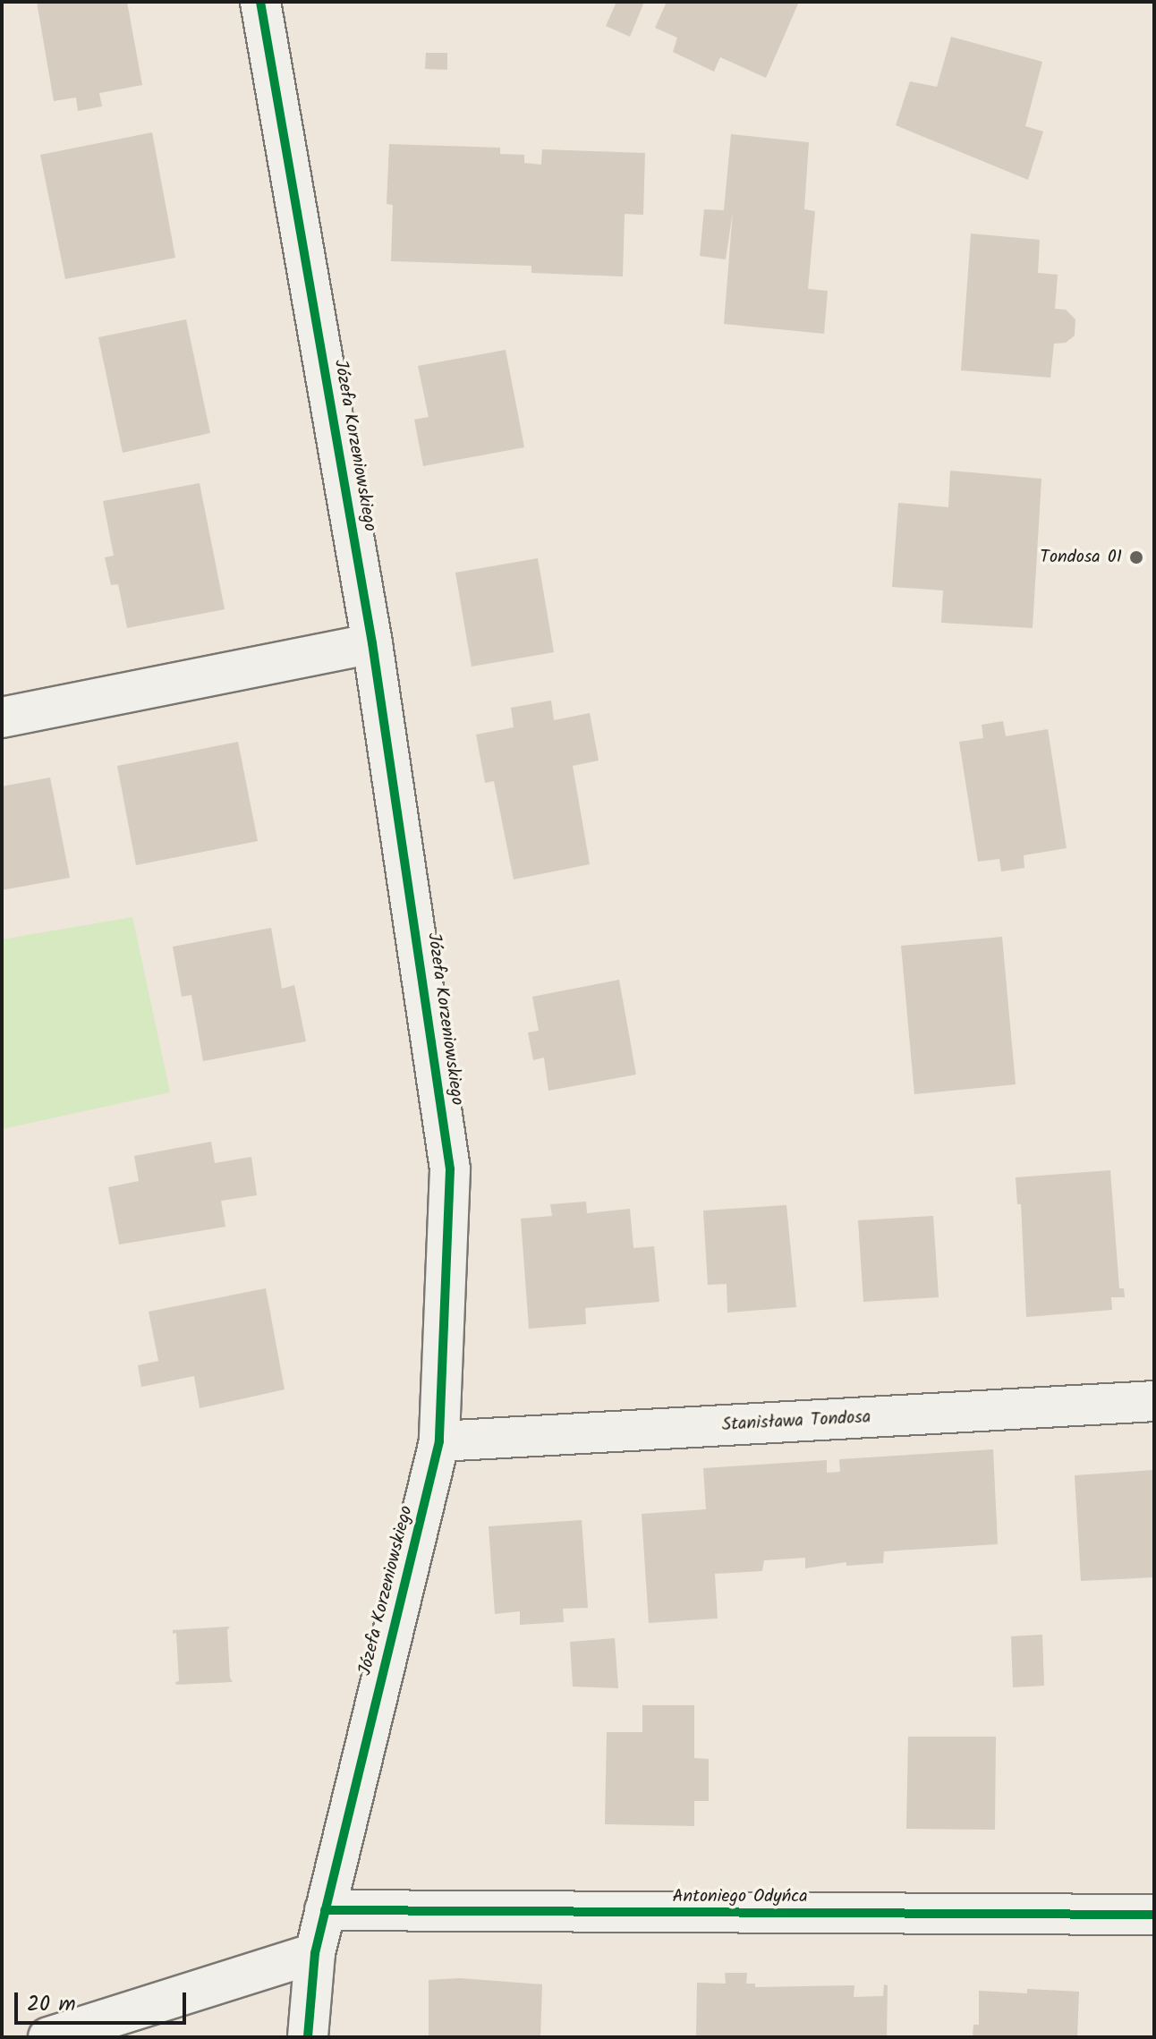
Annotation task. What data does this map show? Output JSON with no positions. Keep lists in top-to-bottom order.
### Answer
{
  "streets": {
    "street": ["Józefa Korzeniowskiego", "Stanisława Tondosa", "Antoniego Odyńca"]
  },
  "crossings": [
    ["Józefa Korzeniowskiego", "Stanisława Tondosa"],
    ["Józefa Korzeniowskiego", "Antoniego Odyńca"]
  ],
  "places": ["Tondosa 01"],
  "scale_bar": "20 m"
}
